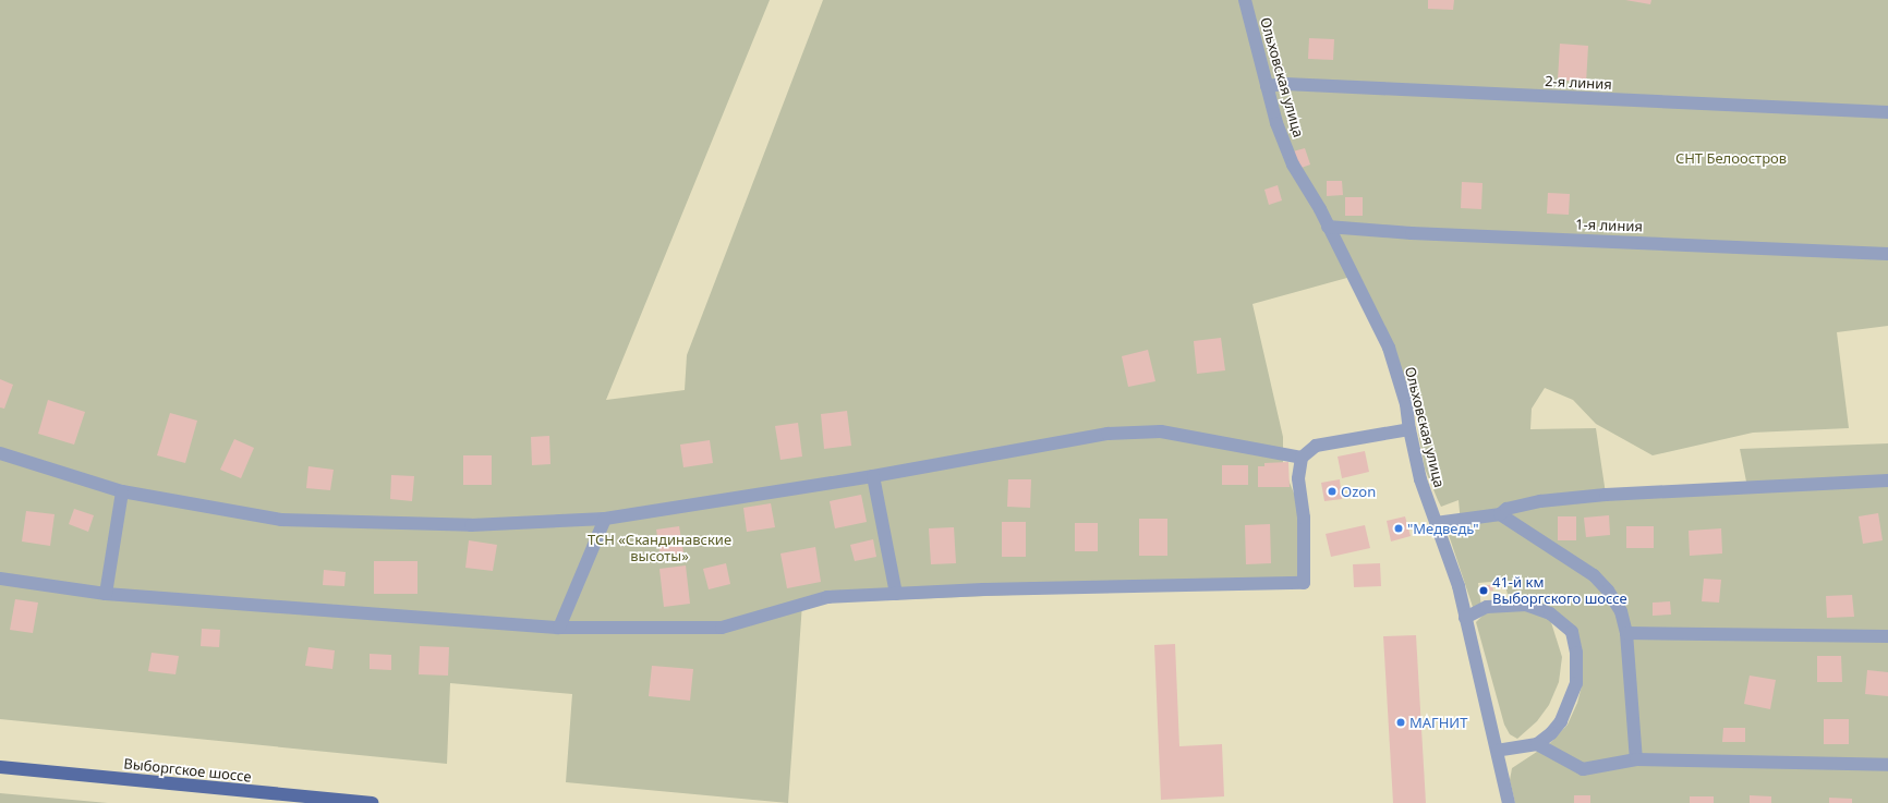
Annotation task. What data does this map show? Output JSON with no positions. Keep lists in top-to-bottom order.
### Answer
{
  "streets": {
    "main road": ["Выборгское шоссе"],
    "street": ["Ольховская улица", "2-я линия", "1-я линия"]
  },
  "crossings": [
    ["Ольховская улица", "2-я линия"],
    ["Ольховская улица", "1-я линия"]
  ],
  "parks": ["СНТ Белоостров", "ТСН «Скандинавские высоты»"],
  "places": [
    "Ozon",
    "\"Медведь\"",
    "41-й км Выборгского шоссе",
    "МАГНИТ"
  ]
}
